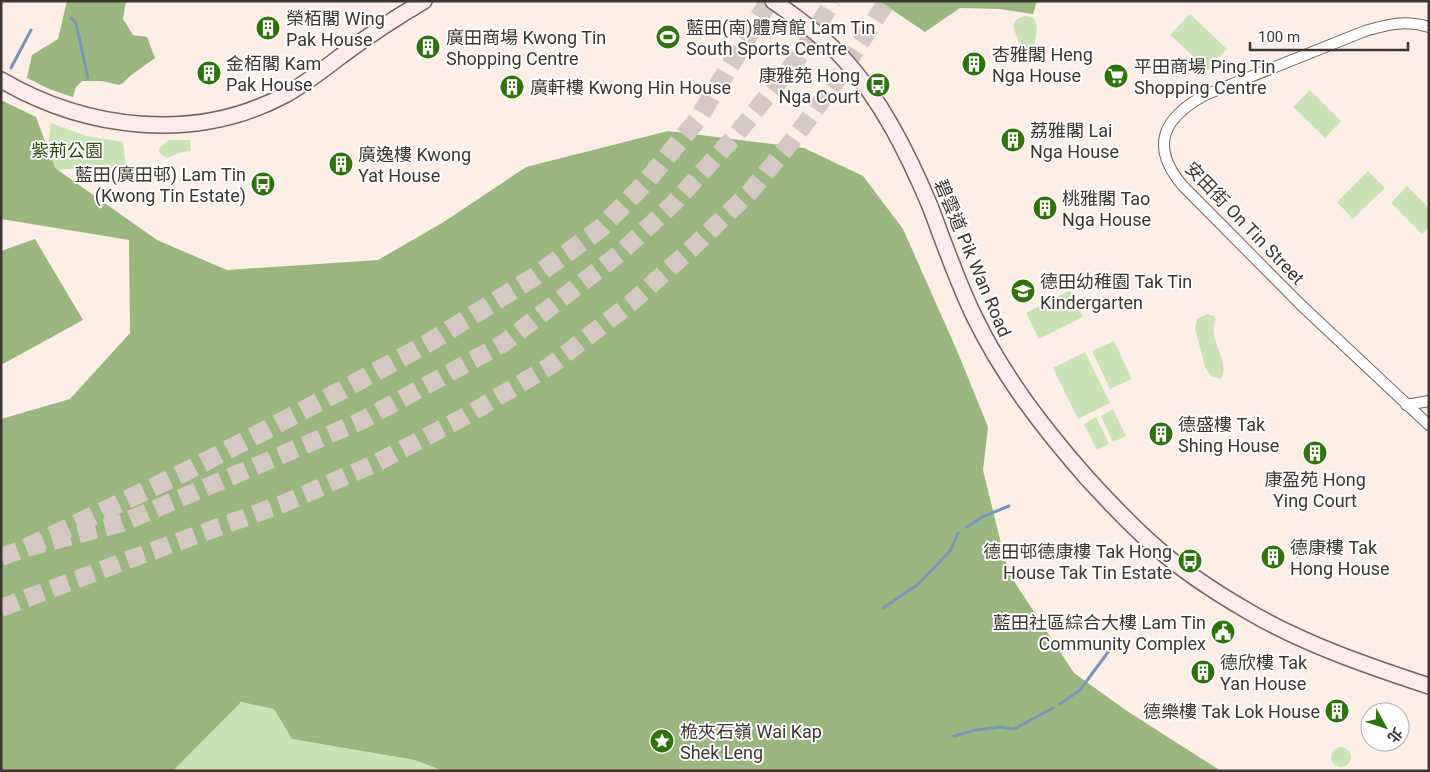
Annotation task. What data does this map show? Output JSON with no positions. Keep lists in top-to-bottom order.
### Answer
{
  "streets": {
    "main road": ["碧雲道 Pik Wan Road"],
    "street": ["安田街 On Tin Street"]
  },
  "parks": ["紫荊公園"],
  "places": {
    "building": [
      "榮栢閣 Wing Pak House",
      "廣田商場 Kwong Tin Shopping Centre",
      "杏雅閣 Heng Nga House",
      "金栢閣 Kam Pak House",
      "廣軒樓 Kwong Hin House",
      "荔雅閣 Lai Nga House",
      "廣逸樓 Kwong Yat House",
      "桃雅閣 Tao Nga House",
      "德盛樓 Tak Shing House",
      "康盈苑 Hong Ying Court",
      "德康樓 Tak Hong House",
      "德欣樓 Tak Yan House",
      "德樂樓 Tak Lok House"
    ],
    "sports": ["藍田(南)體育館 Lam Tin South Sports Centre"],
    "supermarket": ["平田商場 Ping Tin Shopping Centre"],
    "bus stop": ["康雅苑 Hong Nga Court", "藍田(廣田邨) Lam Tin (Kwong Tin Estate)", "德田邨德康樓 Tak Hong House Tak Tin Estate"],
    "school or university": ["德田幼稚園 Tak Tin Kindergarten"],
    "public building": ["藍田社區綜合大樓 Lam Tin Community Complex"],
    "place": ["桅夾石嶺 Wai Kap Shek Leng"]
  },
  "scale_bar": "100 m",
  "north": "bottom right"
}
